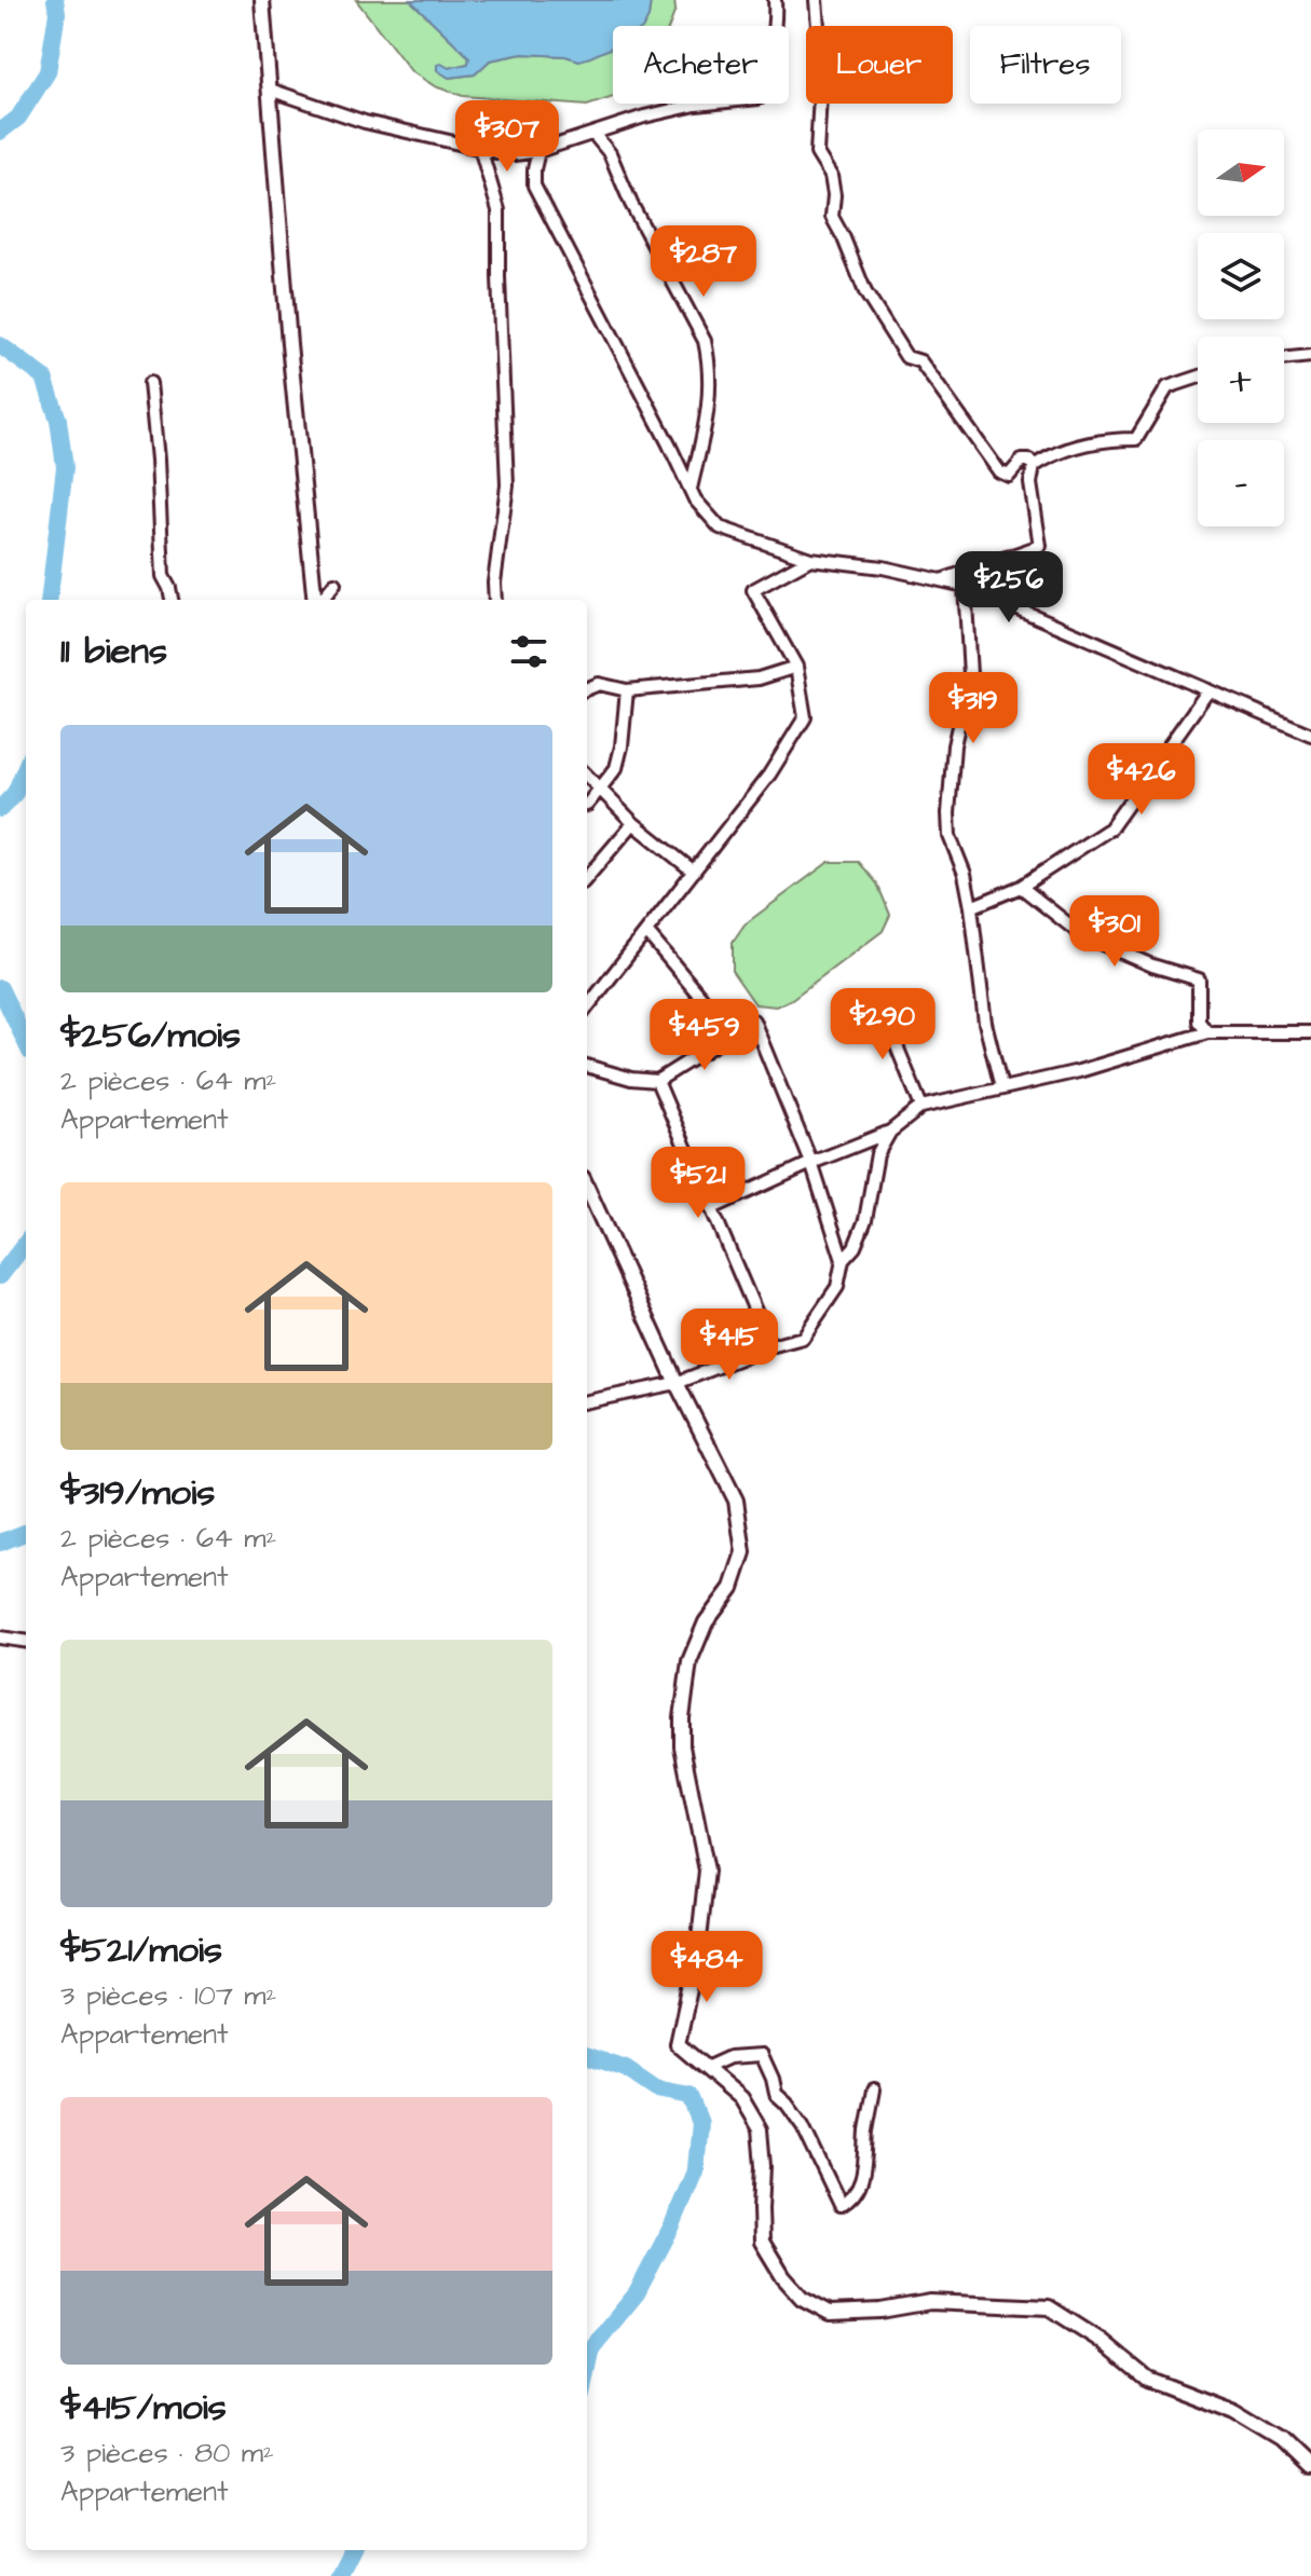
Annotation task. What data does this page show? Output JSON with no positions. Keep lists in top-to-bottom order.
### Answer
{
  "north": "right",
  "page": {
    "chip": ["Acheter", "Louer", "Filtres"],
    "price": [
      "$307",
      "$287",
      "$256",
      "$319",
      "$426",
      "$301",
      "$290",
      "$459",
      "$521",
      "$415",
      "$484"
    ],
    "map_buttons": ["+", "−"],
    "heading": "11 biens",
    "list": [
      {
        "name": "$256/mois",
        "note": "2 pièces · 64 m² · Appartement"
      },
      {
        "name": "$319/mois",
        "note": "2 pièces · 64 m² · Appartement"
      },
      {
        "name": "$521/mois",
        "note": "3 pièces · 107 m² · Appartement"
      },
      {
        "name": "$415/mois",
        "note": "3 pièces · 80 m² · Appartement"
      }
    ]
  }
}
